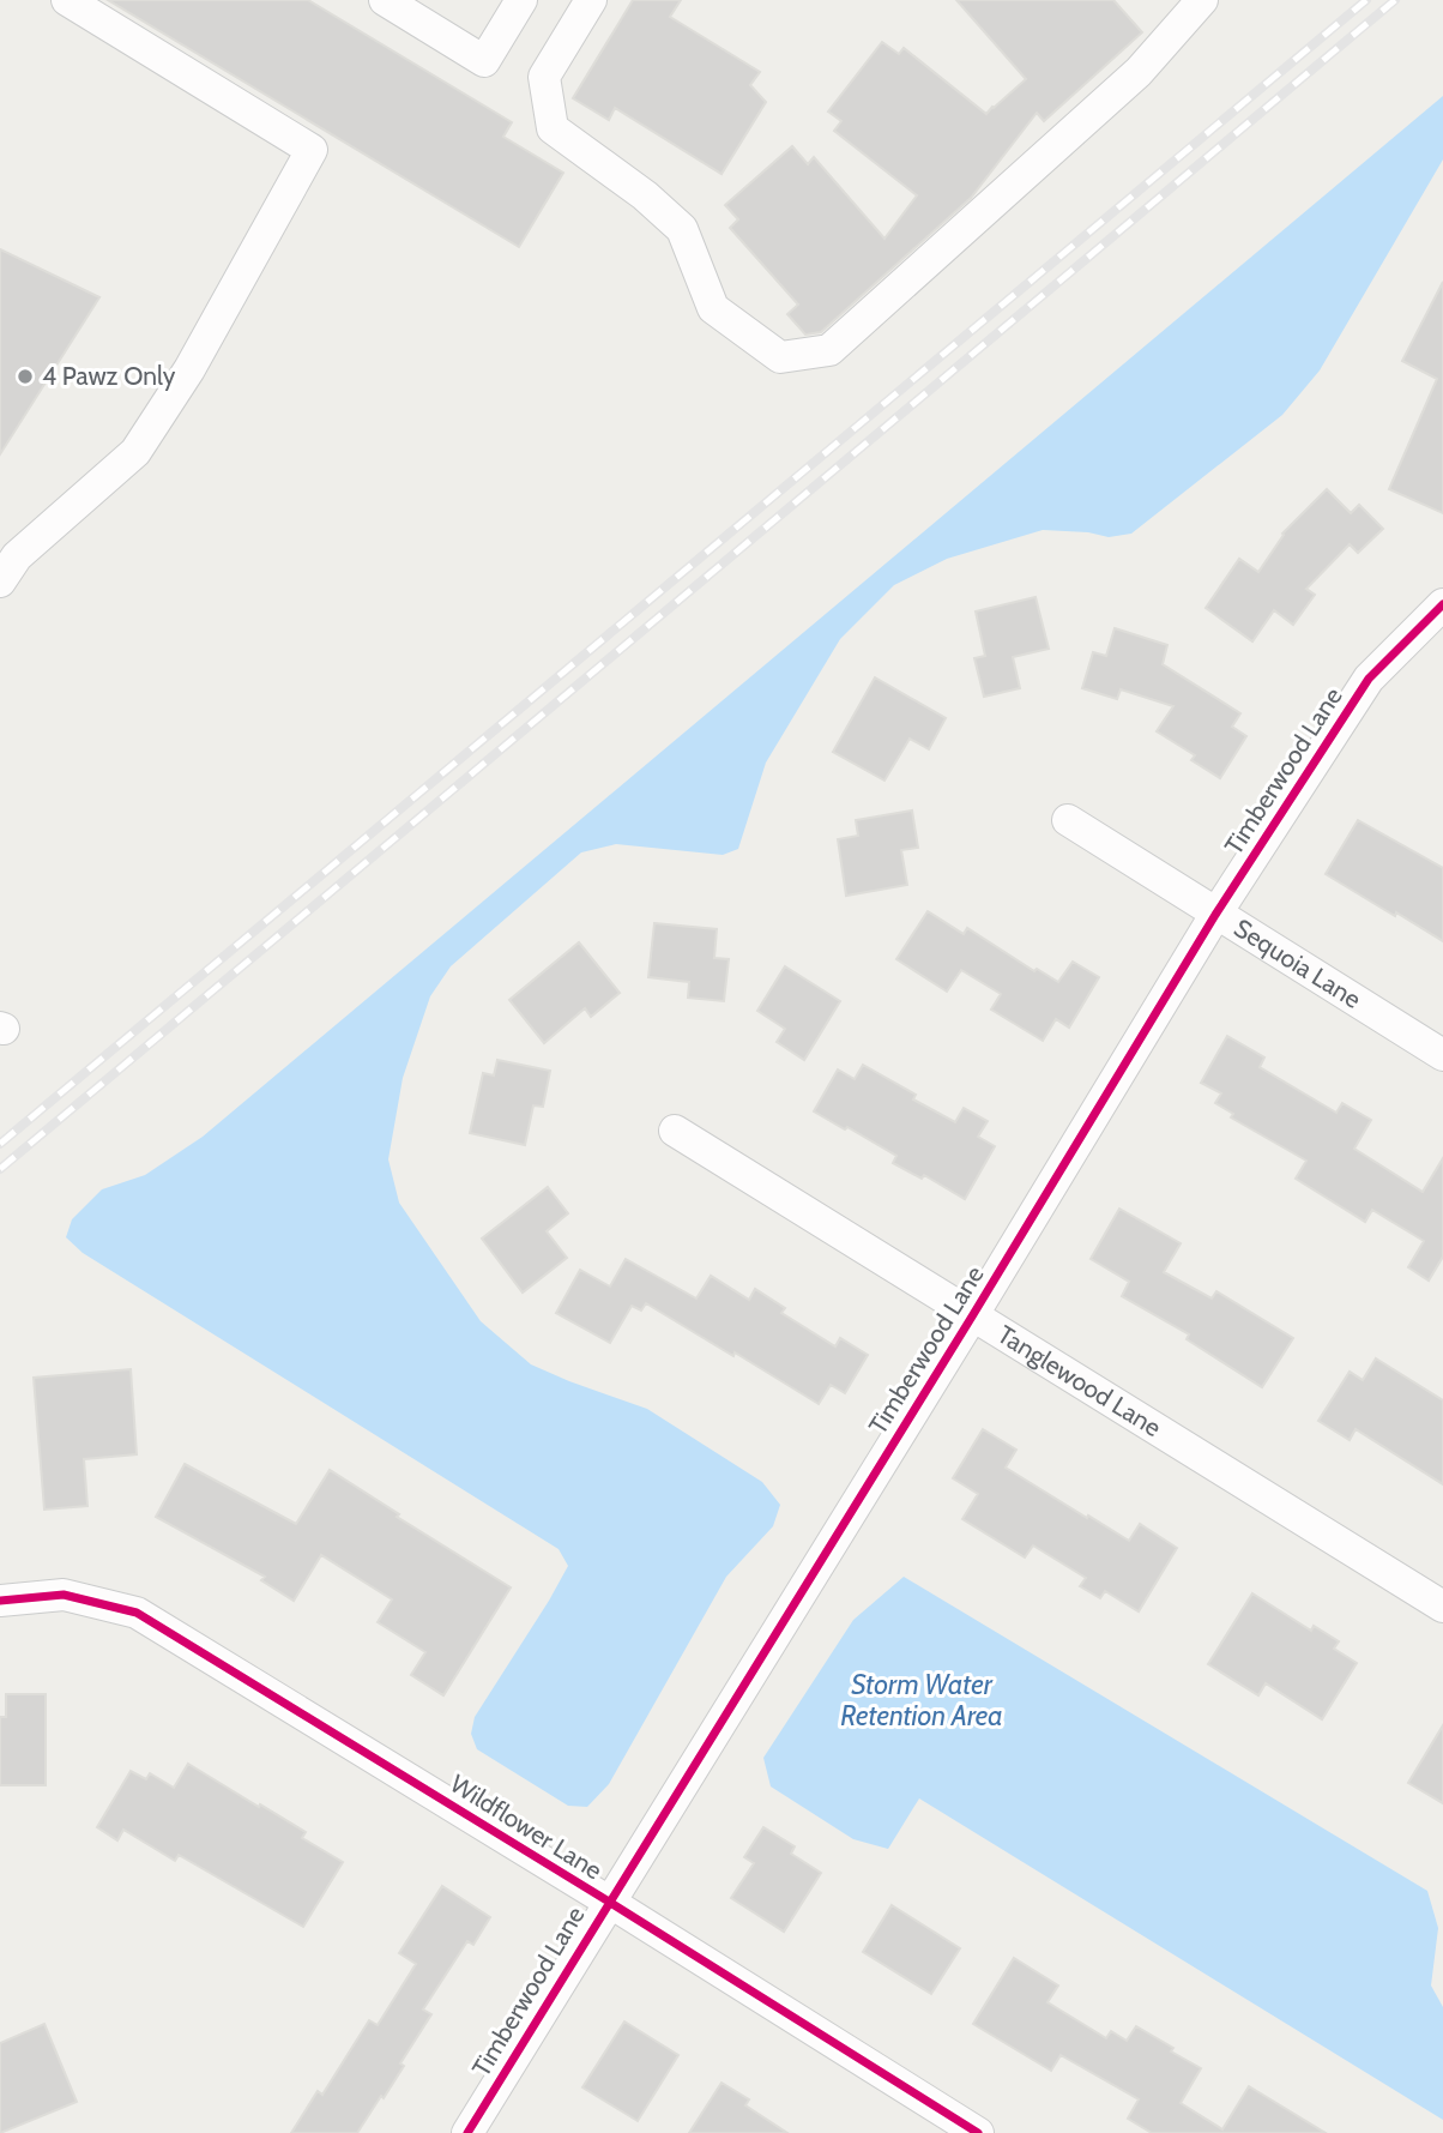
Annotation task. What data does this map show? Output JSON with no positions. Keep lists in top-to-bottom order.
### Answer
{
  "streets": {
    "street": [
      "Timberwood Lane",
      "Sequoia Lane",
      "Tanglewood Lane",
      "Wildflower Lane"
    ]
  },
  "crossings": [
    ["Timberwood Lane", "Sequoia Lane"],
    ["Timberwood Lane", "Tanglewood Lane"],
    ["Timberwood Lane", "Wildflower Lane"]
  ],
  "water": ["Storm Water Retention Area"],
  "places": ["4 Pawz Only"]
}
